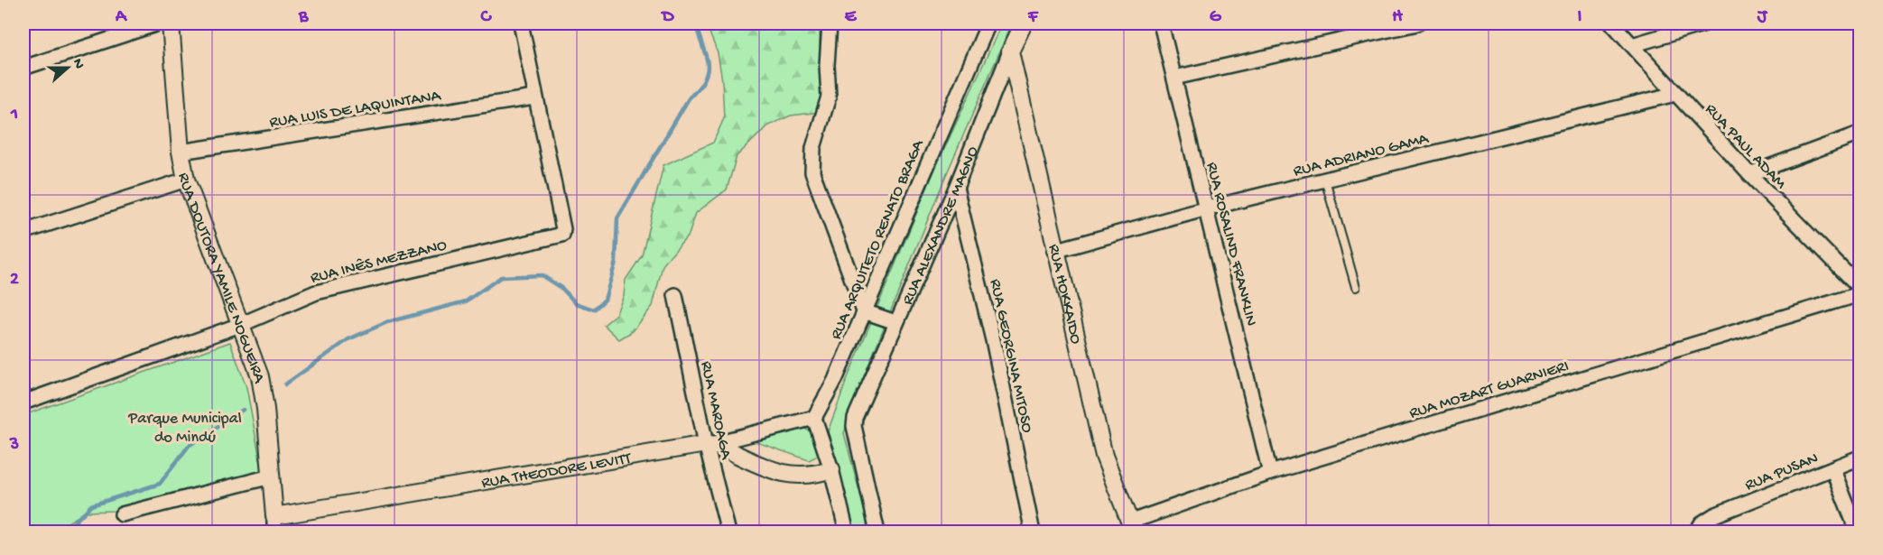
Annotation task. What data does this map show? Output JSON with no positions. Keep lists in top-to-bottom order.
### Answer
{
  "streets": {
    "street": [
      "RUA LUIS DE LAQUINTANA",
      "RUA PAUL ADAM",
      "RUA ADRIANO GAMA",
      "RUA ALEXANDRE MAGNO",
      "RUA ARQUITETO RENATO BRAGA",
      "RUA ROSALIND FRANKLIN",
      "RUA INÊS MEZZANO",
      "RUA DOUTORA YAMILE NOGUEIRA",
      "RUA HOKKAIDO",
      "RUA GEORGINA MITOSO",
      "RUA MOZART GUARNIERI",
      "RUA MAROAGA",
      "RUA THEODORE LEVITT",
      "RUA PUSAN"
    ]
  },
  "crossings": [
    ["RUA LUIS DE LAQUINTANA", "RUA INÊS MEZZANO"],
    ["RUA LUIS DE LAQUINTANA", "RUA DOUTORA YAMILE NOGUEIRA"],
    ["RUA PAUL ADAM", "RUA ADRIANO GAMA"],
    ["RUA ADRIANO GAMA", "RUA ROSALIND FRANKLIN"],
    ["RUA ADRIANO GAMA", "RUA HOKKAIDO"],
    ["RUA ALEXANDRE MAGNO", "RUA HOKKAIDO"],
    ["RUA ALEXANDRE MAGNO", "RUA GEORGINA MITOSO"],
    ["RUA ROSALIND FRANKLIN", "RUA MOZART GUARNIERI"],
    ["RUA INÊS MEZZANO", "RUA DOUTORA YAMILE NOGUEIRA"],
    ["RUA DOUTORA YAMILE NOGUEIRA", "RUA THEODORE LEVITT"],
    ["RUA HOKKAIDO", "RUA MOZART GUARNIERI"],
    ["RUA MAROAGA", "RUA THEODORE LEVITT"]
  ],
  "parks": ["Parque Municipal do Mindú"],
  "north": "right",
  "grid": {
    "columns": [
      "A",
      "B",
      "C",
      "D",
      "E",
      "F",
      "G",
      "H",
      "I",
      "J"
    ],
    "rows": ["1", "2", "3"]
  }
}
